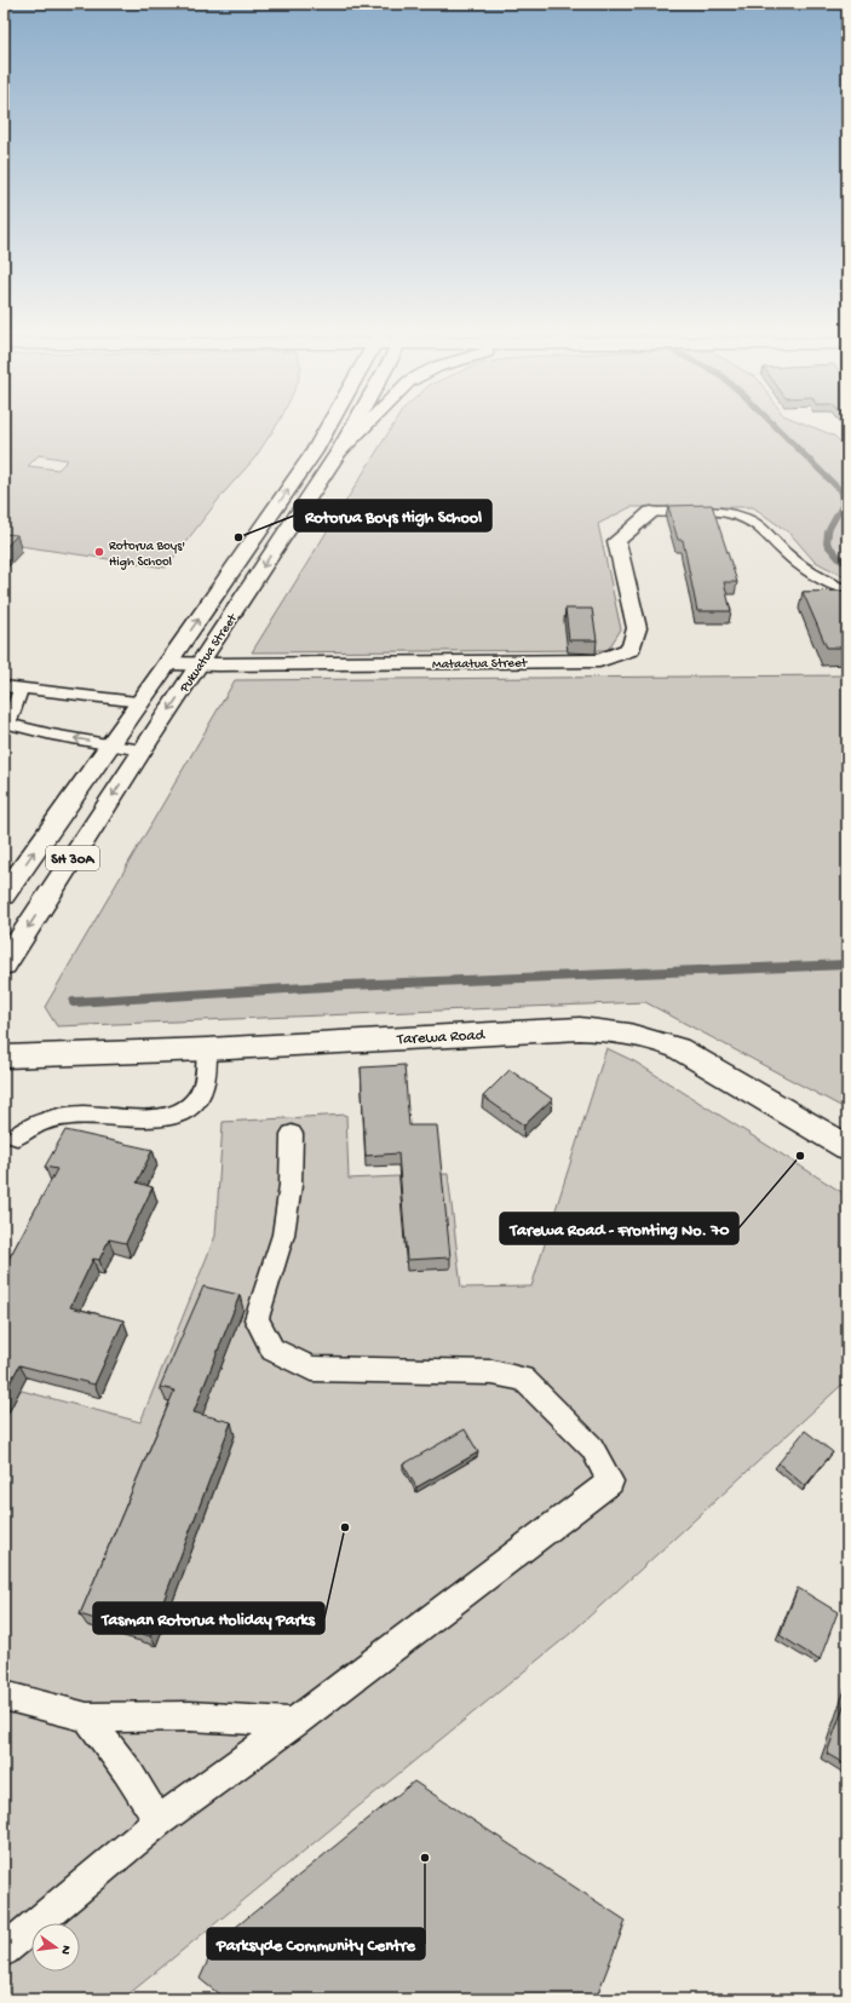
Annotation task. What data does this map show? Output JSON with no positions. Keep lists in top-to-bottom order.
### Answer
{
  "streets": {
    "main road": [
      "Pukuatua Street",
      "Mataatua Street",
      "SH 30A",
      "Tarewa Road"
    ]
  },
  "crossings": [
    ["Pukuatua Street", "Mataatua Street"]
  ],
  "places": [
    "Rotorua Boys High School",
    "Rotorua Boys' High School",
    "Tarewa Road - Fronting No. 70",
    "Tasman Rotorua Holiday Parks",
    "Parksyde Community Centre"
  ],
  "north": "right"
}
